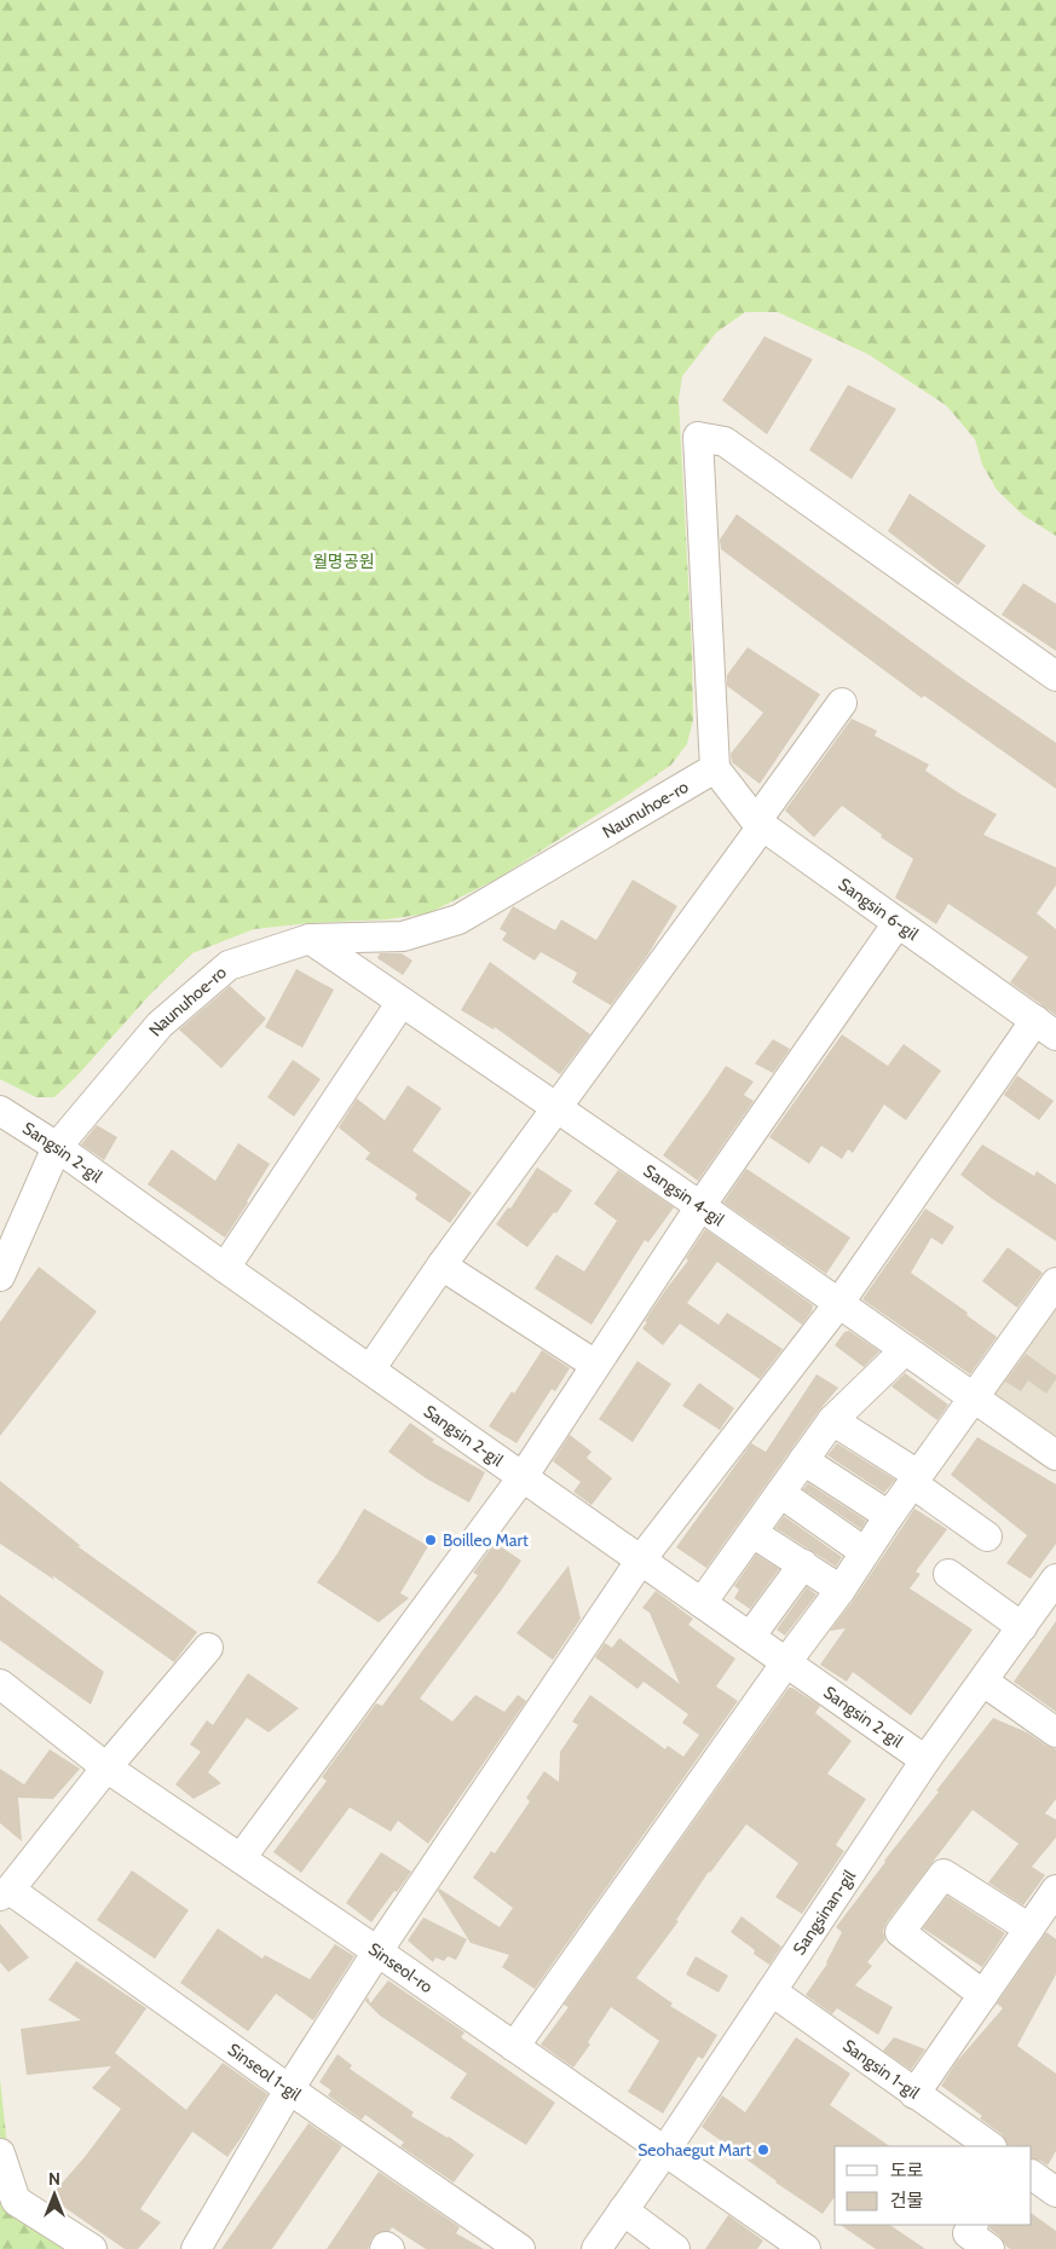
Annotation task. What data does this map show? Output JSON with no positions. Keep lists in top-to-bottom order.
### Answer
{
  "streets": {
    "street": [
      "Naunuhoe-ro",
      "Sangsin 6-gil",
      "Sangsin 2-gil",
      "Sangsin 4-gil",
      "Sangsinan-gil",
      "Sinseol-ro",
      "Sangsin 1-gil",
      "Sinseol 1-gil"
    ]
  },
  "crossings": [
    ["Naunuhoe-ro", "Sangsin 6-gil"],
    ["Naunuhoe-ro", "Sangsin 2-gil"],
    ["Naunuhoe-ro", "Sangsin 4-gil"],
    ["Sangsin 2-gil", "Sangsinan-gil"],
    ["Sangsinan-gil", "Sinseol-ro"],
    ["Sangsinan-gil", "Sangsin 1-gil"]
  ],
  "parks": ["월명공원"],
  "places": ["Boilleo Mart", "Seohaegut Mart"],
  "legend": ["도로", "건물"],
  "north": "top"
}
